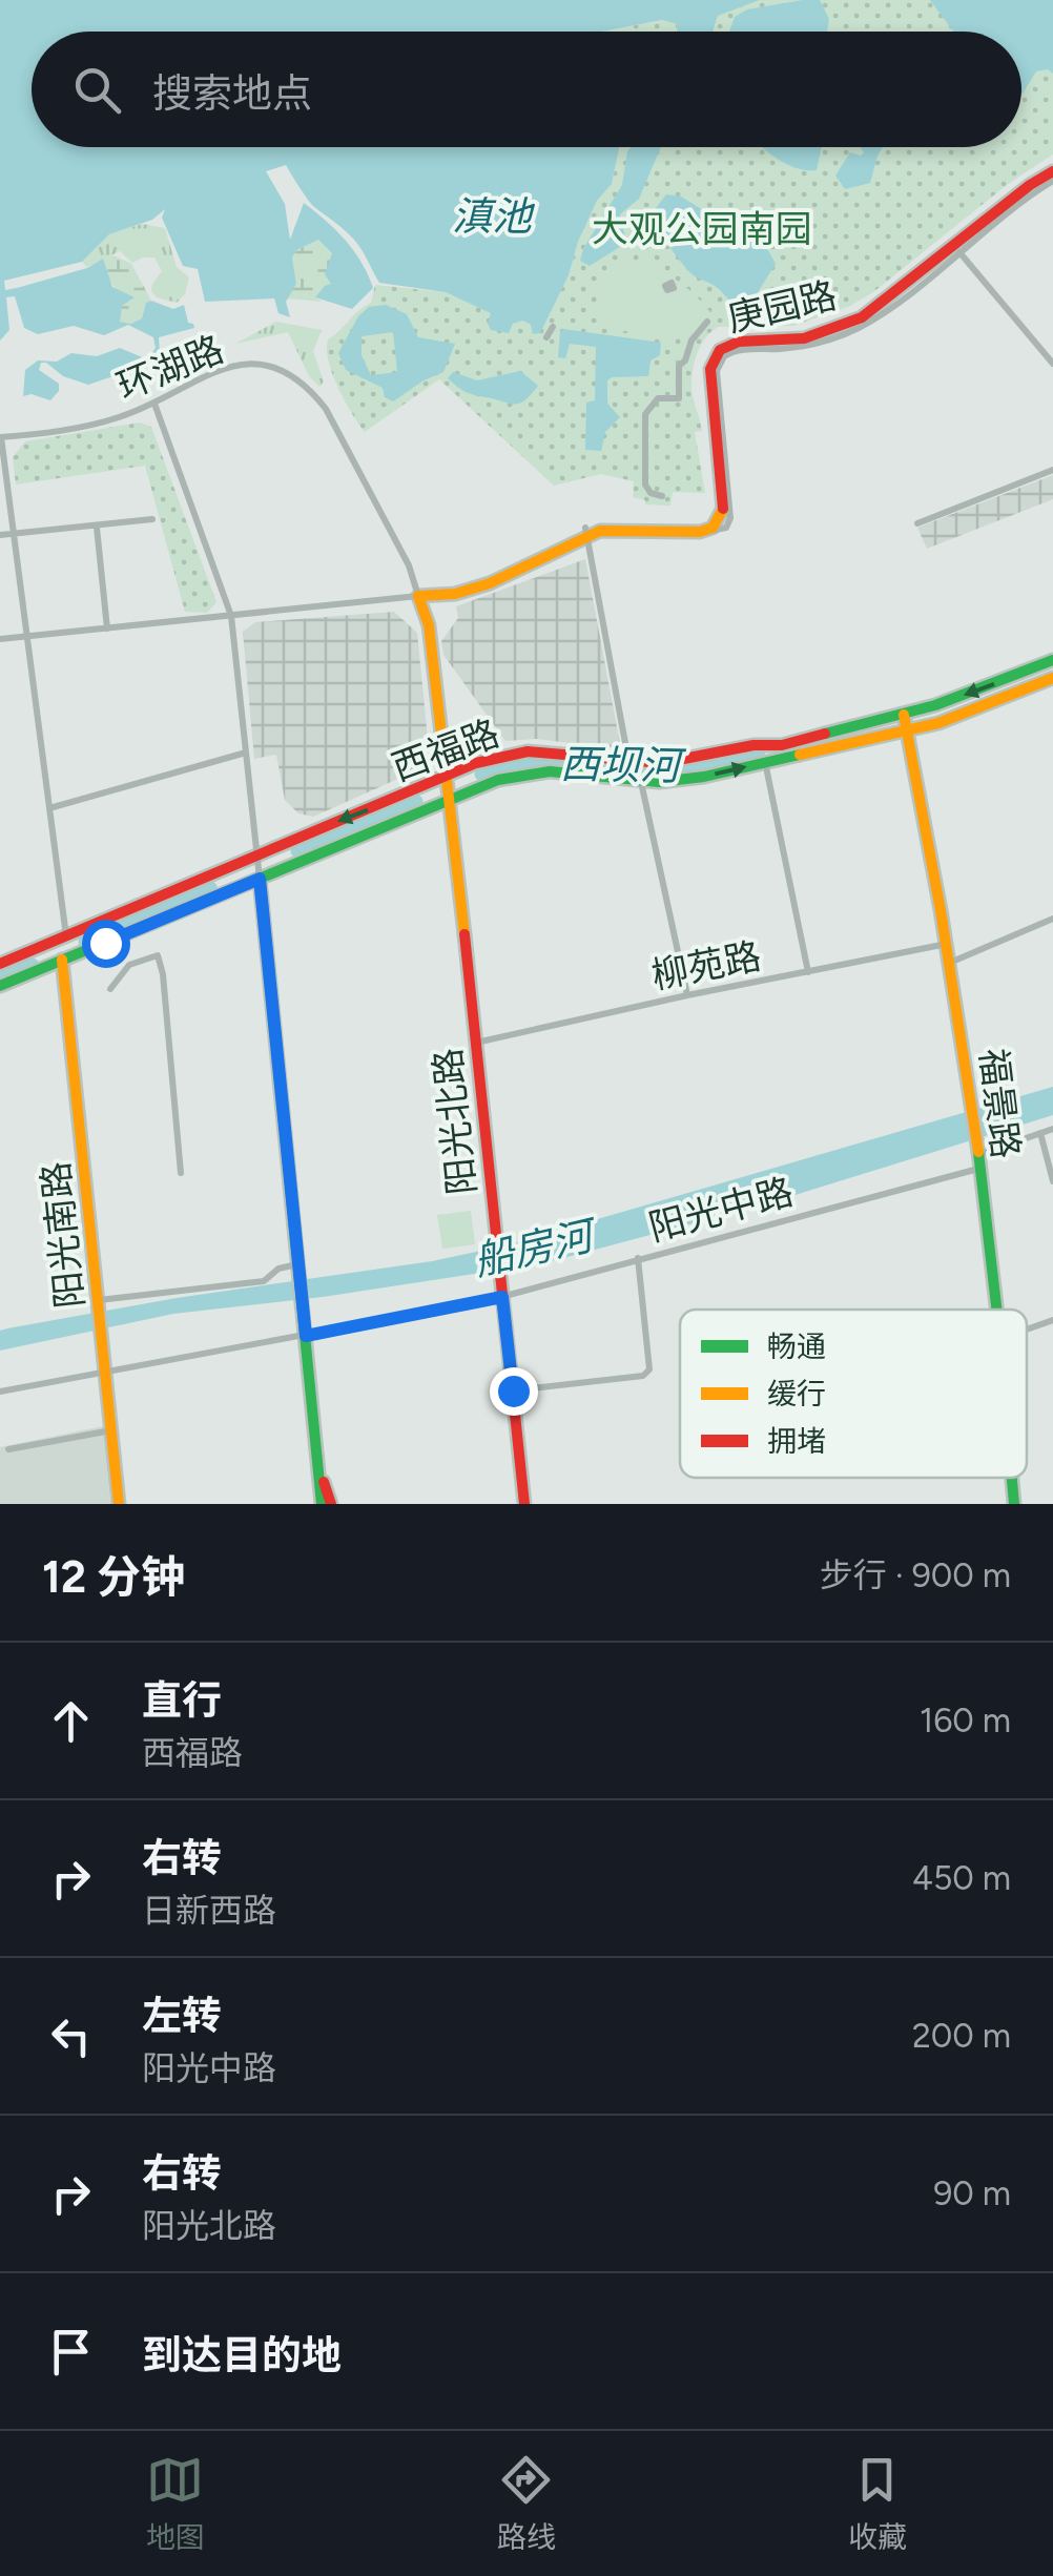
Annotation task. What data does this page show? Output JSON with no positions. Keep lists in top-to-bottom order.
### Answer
{
  "streets": {
    "street": [
      "庚园路",
      "环湖路",
      "西福路",
      "柳苑路",
      "福景路",
      "阳光北路",
      "阳光中路",
      "阳光南路"
    ]
  },
  "crossings": [
    ["环湖路", "阳光北路"],
    ["西福路", "福景路"],
    ["西福路", "阳光北路"],
    ["西福路", "阳光南路"],
    ["柳苑路", "福景路"],
    ["柳苑路", "阳光北路"],
    ["福景路", "阳光中路"],
    ["阳光北路", "阳光中路"],
    ["阳光中路", "阳光南路"]
  ],
  "water": ["滇池", "西坝河", "船房河"],
  "parks": ["大观公园南园"],
  "legend": ["畅通", "缓行", "拥堵"],
  "page": {
    "search": "搜索地点",
    "heading": ["12 分钟", "步行 · 900 m"],
    "list": [
      ["直行", "西福路", "160 m"],
      ["右转", "日新西路", "450 m"],
      ["左转", "阳光中路", "200 m"],
      ["右转", "阳光北路", "90 m"],
      "到达目的地"
    ],
    "nav": ["地图", "路线", "收藏"]
  }
}
